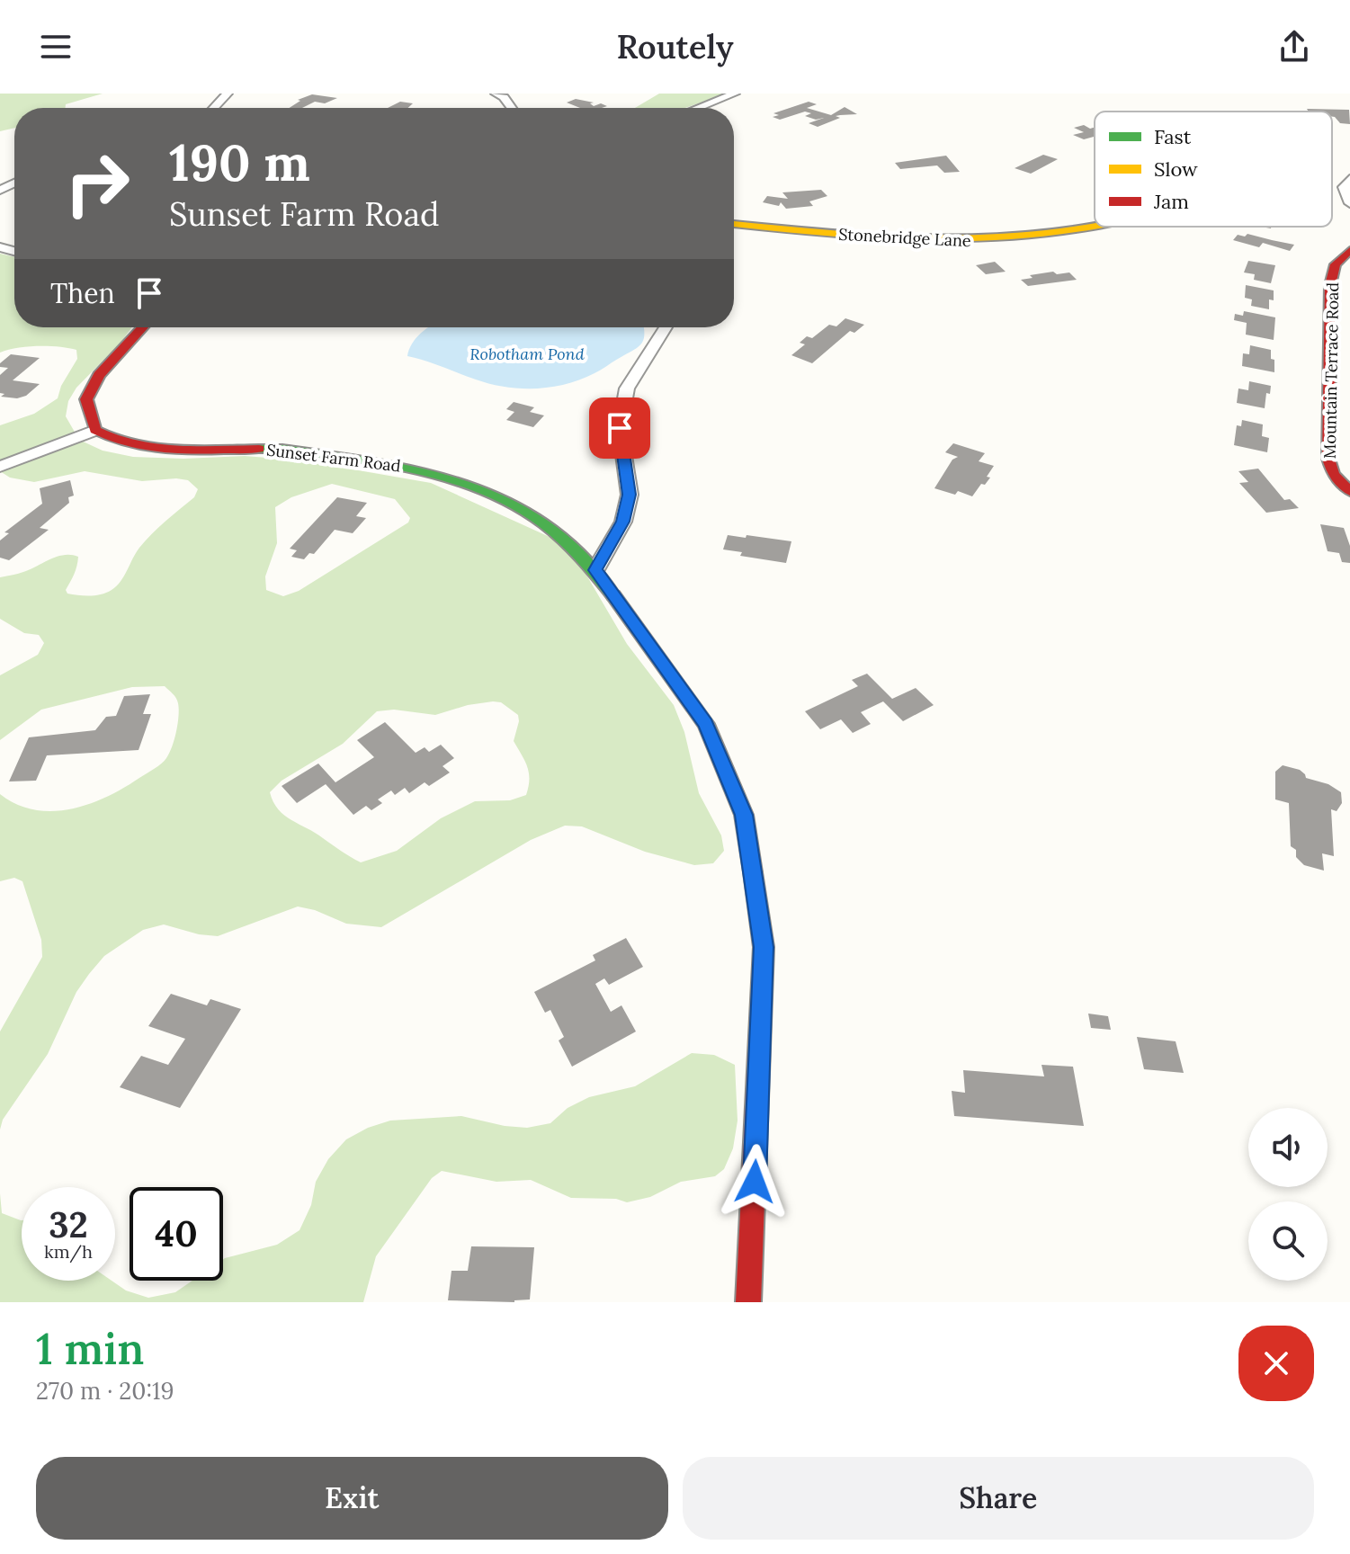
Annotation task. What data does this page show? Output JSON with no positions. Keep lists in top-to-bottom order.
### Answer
{
  "streets": {
    "street": ["Stonebridge Lane", "Mountain Terrace Road", "Sunset Farm Road"]
  },
  "water": ["Robotham Pond"],
  "legend": ["Fast", "Slow", "Jam"],
  "page": {
    "header": "Routely",
    "turn": ["190 m", "Sunset Farm Road"],
    "then": "Then",
    "speed": "32 km/h",
    "limit": "40",
    "heading": ["1 min", "270 m · 20:19"],
    "buttons": ["Exit", "Share"]
  }
}
